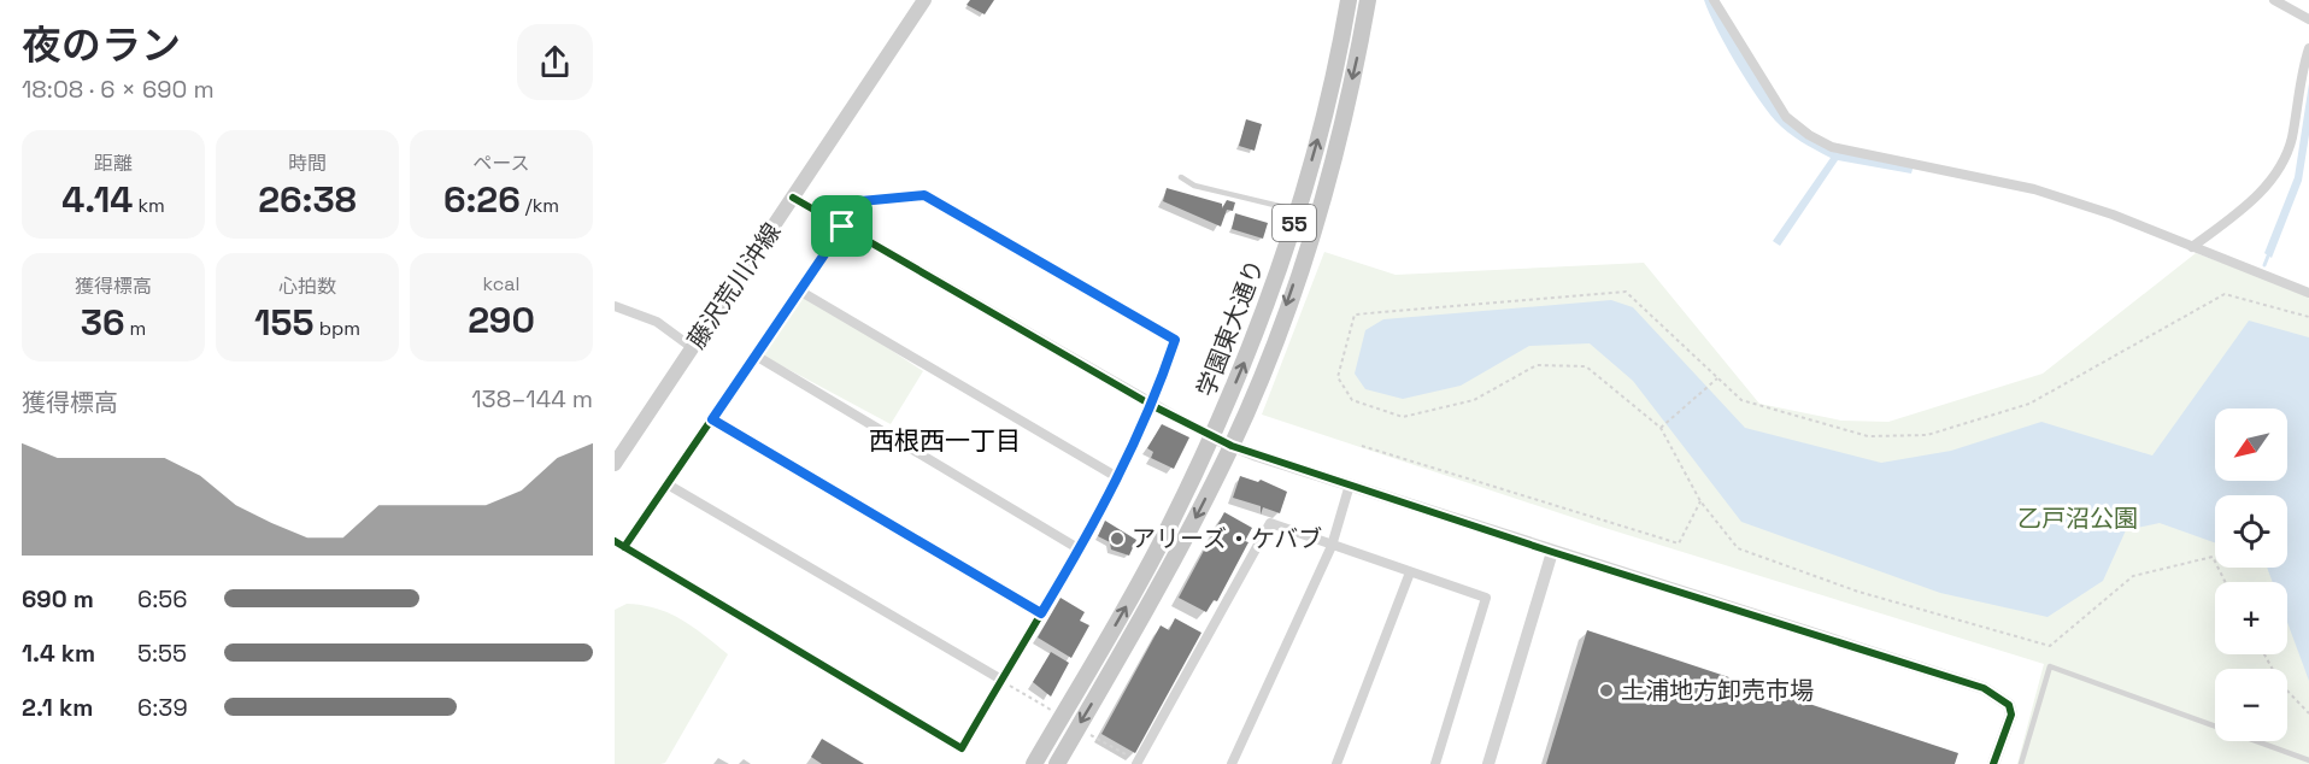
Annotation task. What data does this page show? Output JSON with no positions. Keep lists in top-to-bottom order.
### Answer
{
  "streets": {
    "main road": ["55", "藤沢荒川沖線", "学園東大通り"]
  },
  "districts": ["西根西一丁目"],
  "parks": ["乙戸沼公園"],
  "places": ["アリーズ・ケバブ", "土浦地方卸売市場"],
  "north": "bottom left",
  "page": {
    "heading": ["夜のラン", "18:08 · 6 × 690 m"],
    "stats": [
      ["距離", "4.14 km"],
      ["時間", "26:38"],
      ["ペース", "6:26 /km"],
      ["獲得標高", "36 m"],
      ["心拍数", "155 bpm"],
      ["kcal", "290"]
    ],
    "chart": ["獲得標高", "138–144 m"],
    "map_buttons": ["+", "−"],
    "list": [
      {
        "name": "690 m",
        "note": "6:56"
      },
      {
        "name": "1.4 km",
        "note": "5:55"
      },
      {
        "name": "2.1 km",
        "note": "6:39"
      }
    ]
  }
}
